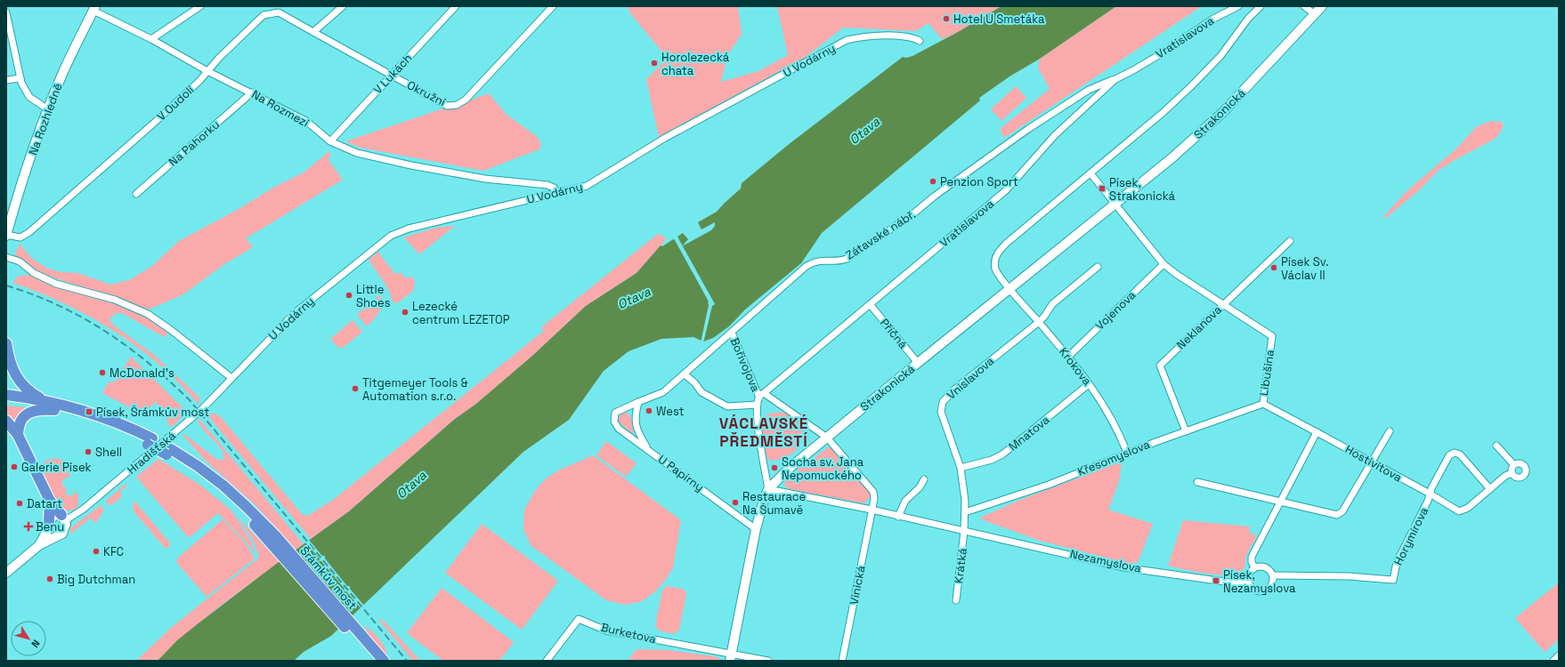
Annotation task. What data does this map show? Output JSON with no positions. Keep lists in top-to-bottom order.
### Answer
{
  "streets": {
    "highway": ["Šrámkův most"],
    "main road": ["Strakonická", "Na Rozhledně", "Hradišťská"],
    "street": [
      "Vratislavova",
      "U Vodárny",
      "V Lukách",
      "Okružní",
      "V Oudolí",
      "Na Rozmezí",
      "Na Pahorku",
      "Zátavské nábř.",
      "Vojenova",
      "Neklanova",
      "Příčná",
      "Bořivojova",
      "Krokova",
      "Libušina",
      "Vnislavova",
      "Mnatova",
      "Křesomyslova",
      "Hostivítova",
      "U Papírny",
      "Horymírova",
      "Nezamyslova",
      "Krátká",
      "Vinická",
      "Burketova"
    ]
  },
  "crossings": [
    ["Vratislavova", "Zátavské nábř."],
    ["Vratislavova", "Příčná"],
    ["Vratislavova", "Bořivojova"],
    ["Vratislavova", "Vinická"],
    ["U Vodárny", "Na Rozmezí"],
    ["U Vodárny", "Hradišťská"],
    ["V Lukách", "Okružní"],
    ["V Lukách", "Na Rozmezí"],
    ["Okružní", "V Oudolí"],
    ["V Oudolí", "Na Rozmezí"],
    ["V Oudolí", "Na Rozhledně"],
    ["Na Rozmezí", "Na Rozhledně"],
    ["Na Rozmezí", "Na Pahorku"],
    ["Strakonická", "Příčná"],
    ["Strakonická", "Krokova"],
    ["Strakonická", "Libušina"],
    ["Strakonická", "Nezamyslova"],
    ["Strakonická", "Vinická"],
    ["Zátavské nábř.", "Bořivojova"],
    ["Zátavské nábř.", "U Papírny"],
    ["Vojenova", "Krokova"],
    ["Vojenova", "Libušina"],
    ["Neklanova", "Libušina"],
    ["Neklanova", "Křesomyslova"],
    ["Bořivojova", "Vinická"],
    ["Krokova", "Vnislavova"],
    ["Krokova", "Mnatova"],
    ["Krokova", "Křesomyslova"],
    ["Libušina", "Křesomyslova"],
    ["Libušina", "Hostivítova"],
    ["Vnislavova", "Mnatova"],
    ["Vnislavova", "Křesomyslova"],
    ["Vnislavova", "Nezamyslova"],
    ["Vnislavova", "Krátká"],
    ["Hostivítova", "Horymírova"],
    ["Horymírova", "Nezamyslova"],
    ["Nezamyslova", "Krátká"],
    ["Nezamyslova", "Vinická"]
  ],
  "districts": ["VÁCLAVSKÉ PŘEDMĚSTÍ"],
  "water": ["Otava"],
  "places": {
    "other": [
      "Hotel U Smetáka",
      "Horolezecká chata",
      "Penzion Sport",
      "Písek Sv. Václav II",
      "Little Shoes",
      "Lezecké centrum LEZETOP",
      "McDonald's",
      "Titgemeyer Tools & Automation s.r.o.",
      "West",
      "Shell",
      "Galerie Písek",
      "Socha sv. Jana Nepomuckého",
      "Restaurace Na Šumavě",
      "Datart",
      "KFC",
      "Big Dutchman"
    ],
    "transit": ["Písek, Strakonická", "Písek, Šrámkův most", "Písek, Nezamyslova"],
    "health": ["Benu"]
  },
  "north": "bottom right"
}
